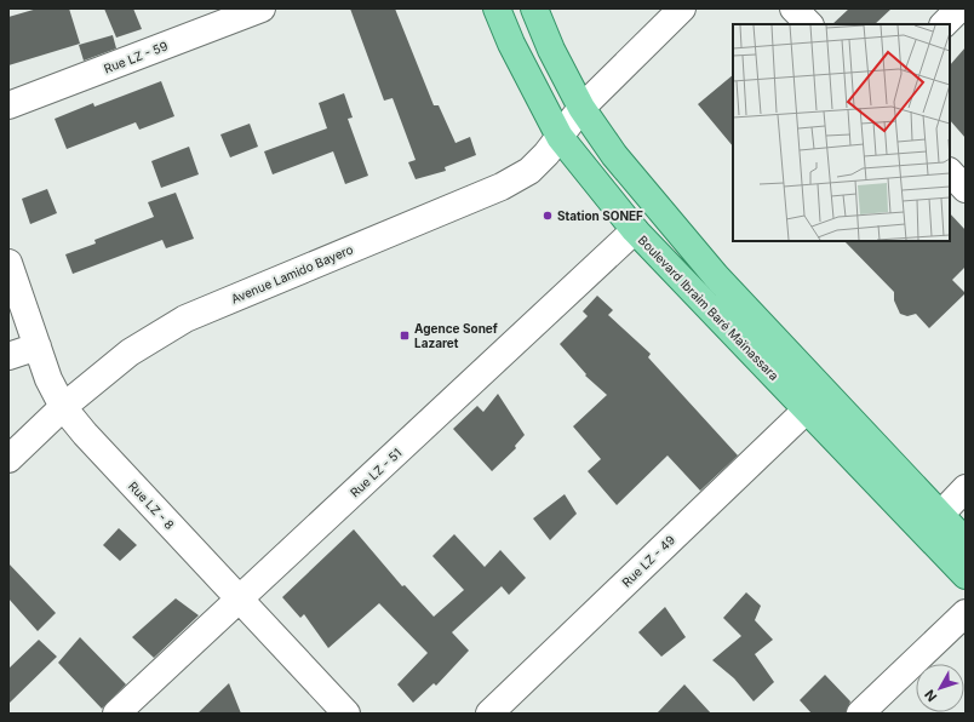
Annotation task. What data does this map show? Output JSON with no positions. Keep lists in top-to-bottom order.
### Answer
{
  "streets": {
    "main road": ["Boulevard Ibraim Baré Maïnassara"],
    "street": [
      "Rue LZ - 59",
      "Avenue Lamido Bayero",
      "Rue LZ - 51",
      "Rue LZ - 8",
      "Rue LZ - 49"
    ]
  },
  "crossings": [
    ["Avenue Lamido Bayero", "Boulevard Ibraim Baré Maïnassara"],
    ["Avenue Lamido Bayero", "Rue LZ - 8"],
    ["Boulevard Ibraim Baré Maïnassara", "Rue LZ - 51"],
    ["Boulevard Ibraim Baré Maïnassara", "Rue LZ - 49"],
    ["Rue LZ - 51", "Rue LZ - 8"]
  ],
  "places": {
    "other": ["Station SONEF"],
    "transit": ["Agence Sonef Lazaret"]
  },
  "north": "bottom left"
}
